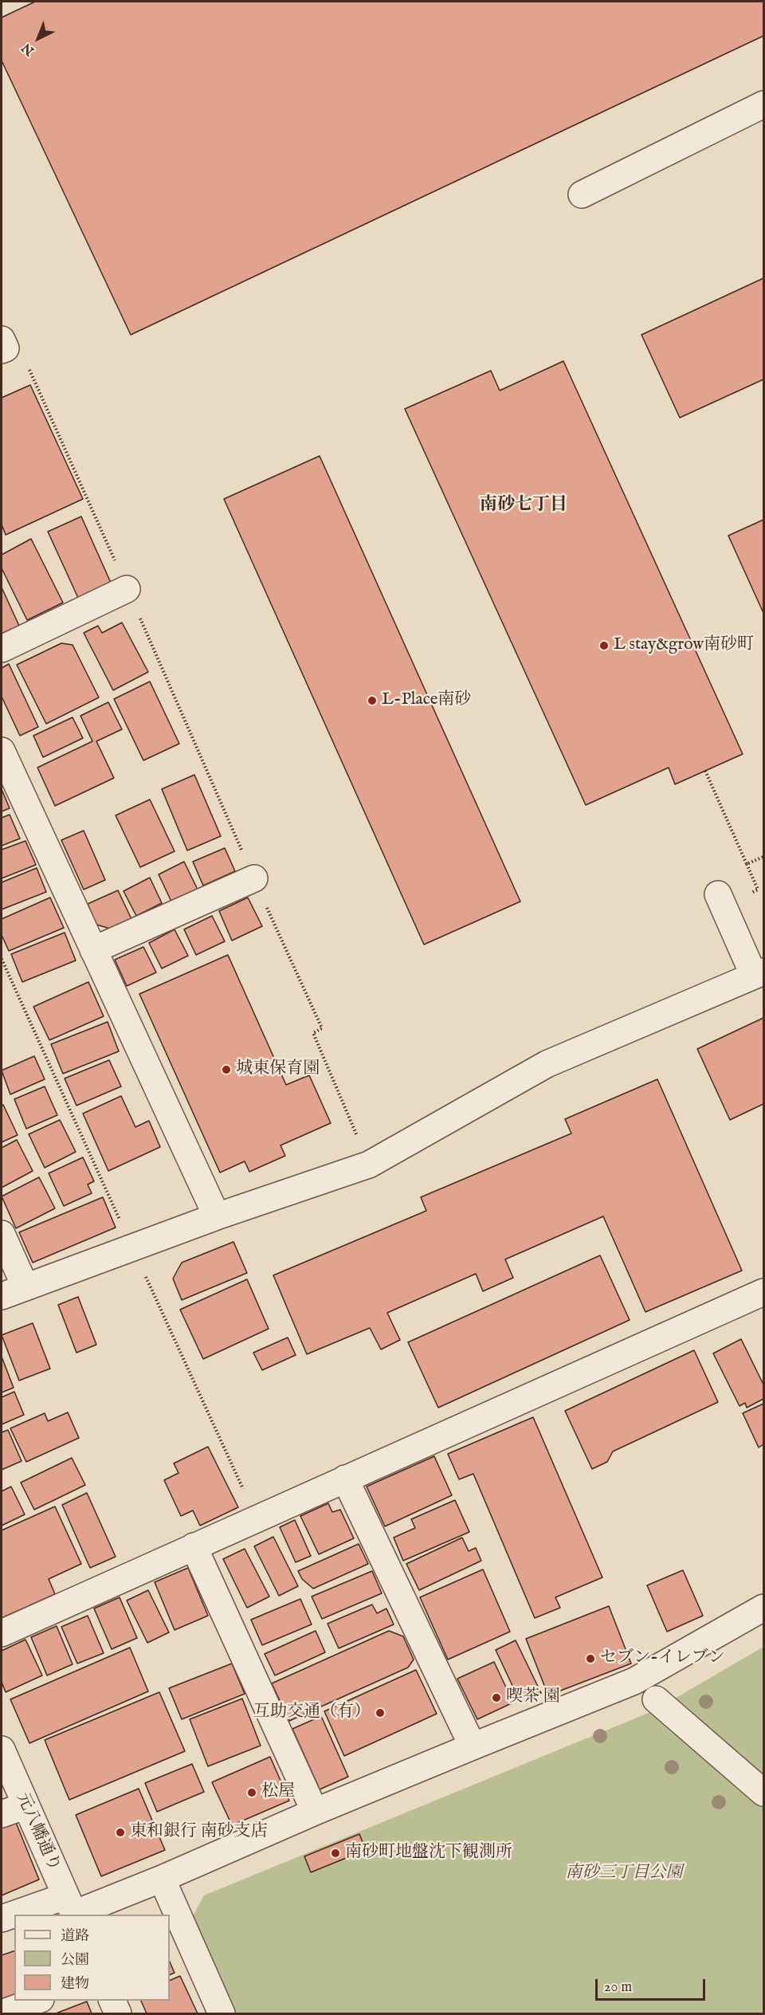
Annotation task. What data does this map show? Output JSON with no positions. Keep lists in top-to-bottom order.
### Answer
{
  "streets": {
    "street": ["元八幡通り"]
  },
  "districts": ["南砂七丁目"],
  "parks": ["南砂三丁目公園"],
  "places": [
    "L stay&grow南砂町",
    "L-Place南砂",
    "城東保育園",
    "セブン-イレブン",
    "喫茶 園",
    "互助交通（有）",
    "松屋",
    "東和銀行 南砂支店",
    "南砂町地盤沈下観測所"
  ],
  "legend": ["道路", "公園", "建物"],
  "scale_bar": "20 m",
  "north": "bottom left"
}
